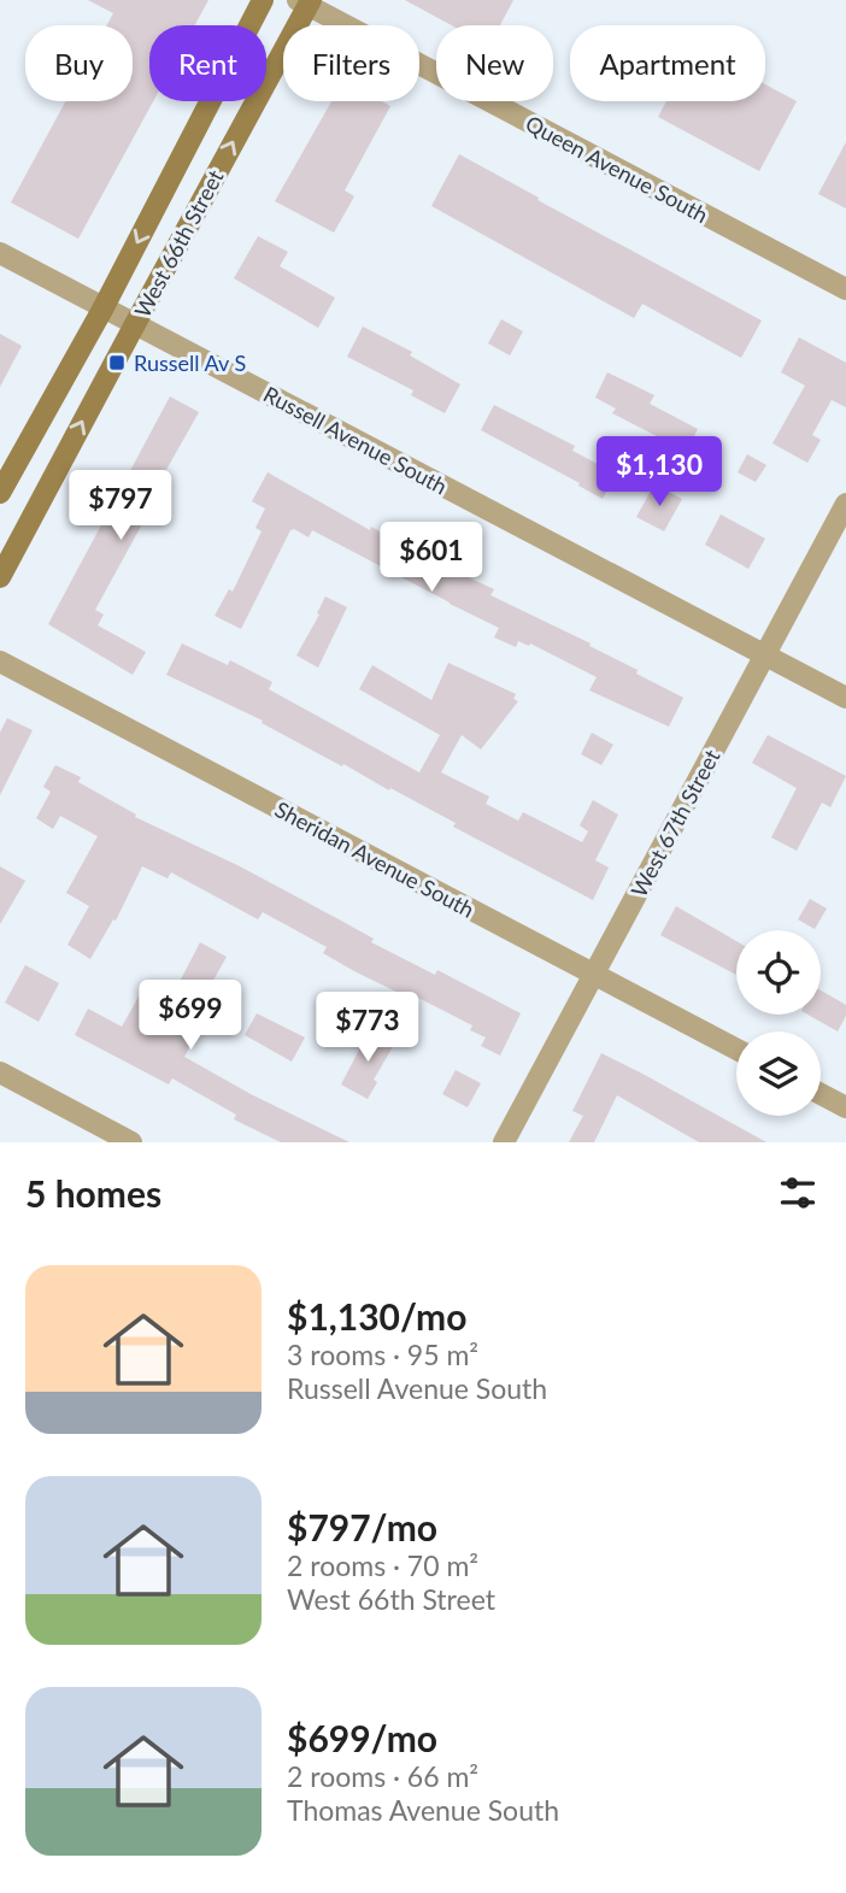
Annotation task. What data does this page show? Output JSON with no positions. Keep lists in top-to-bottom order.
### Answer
{
  "streets": {
    "main road": ["West 66th Street"],
    "street": [
      "Queen Avenue South",
      "Russell Avenue South",
      "West 67th Street",
      "Sheridan Avenue South"
    ]
  },
  "crossings": [
    ["Queen Avenue South", "West 66th Street"],
    ["West 66th Street", "Russell Avenue South"],
    ["Russell Avenue South", "West 67th Street"],
    ["West 67th Street", "Sheridan Avenue South"]
  ],
  "places": {
    "transit": ["Russell Av S"]
  },
  "page": {
    "chip": [
      "Buy",
      "Rent",
      "Filters",
      "New",
      "Apartment"
    ],
    "price": [
      "$1,130",
      "$797",
      "$601",
      "$699",
      "$773"
    ],
    "heading": "5 homes",
    "list": [
      {
        "name": "$1,130/mo",
        "note": "3 rooms · 95 m² · Russell Avenue South"
      },
      {
        "name": "$797/mo",
        "note": "2 rooms · 70 m² · West 66th Street"
      },
      {
        "name": "$699/mo",
        "note": "2 rooms · 66 m² · Thomas Avenue South"
      }
    ]
  }
}
